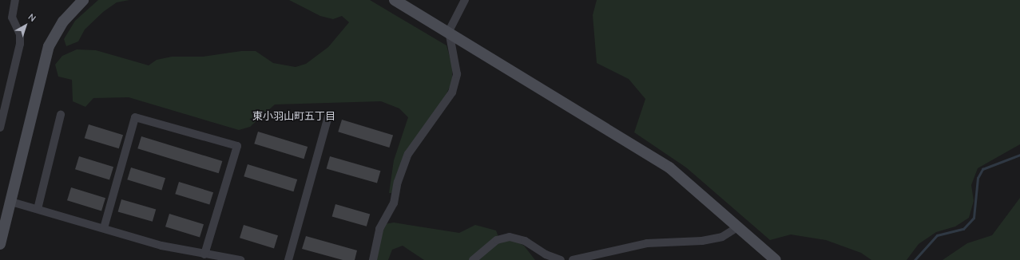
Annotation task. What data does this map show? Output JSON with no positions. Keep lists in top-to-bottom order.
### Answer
{
  "districts": ["東小羽山町五丁目"],
  "north": "top right"
}
